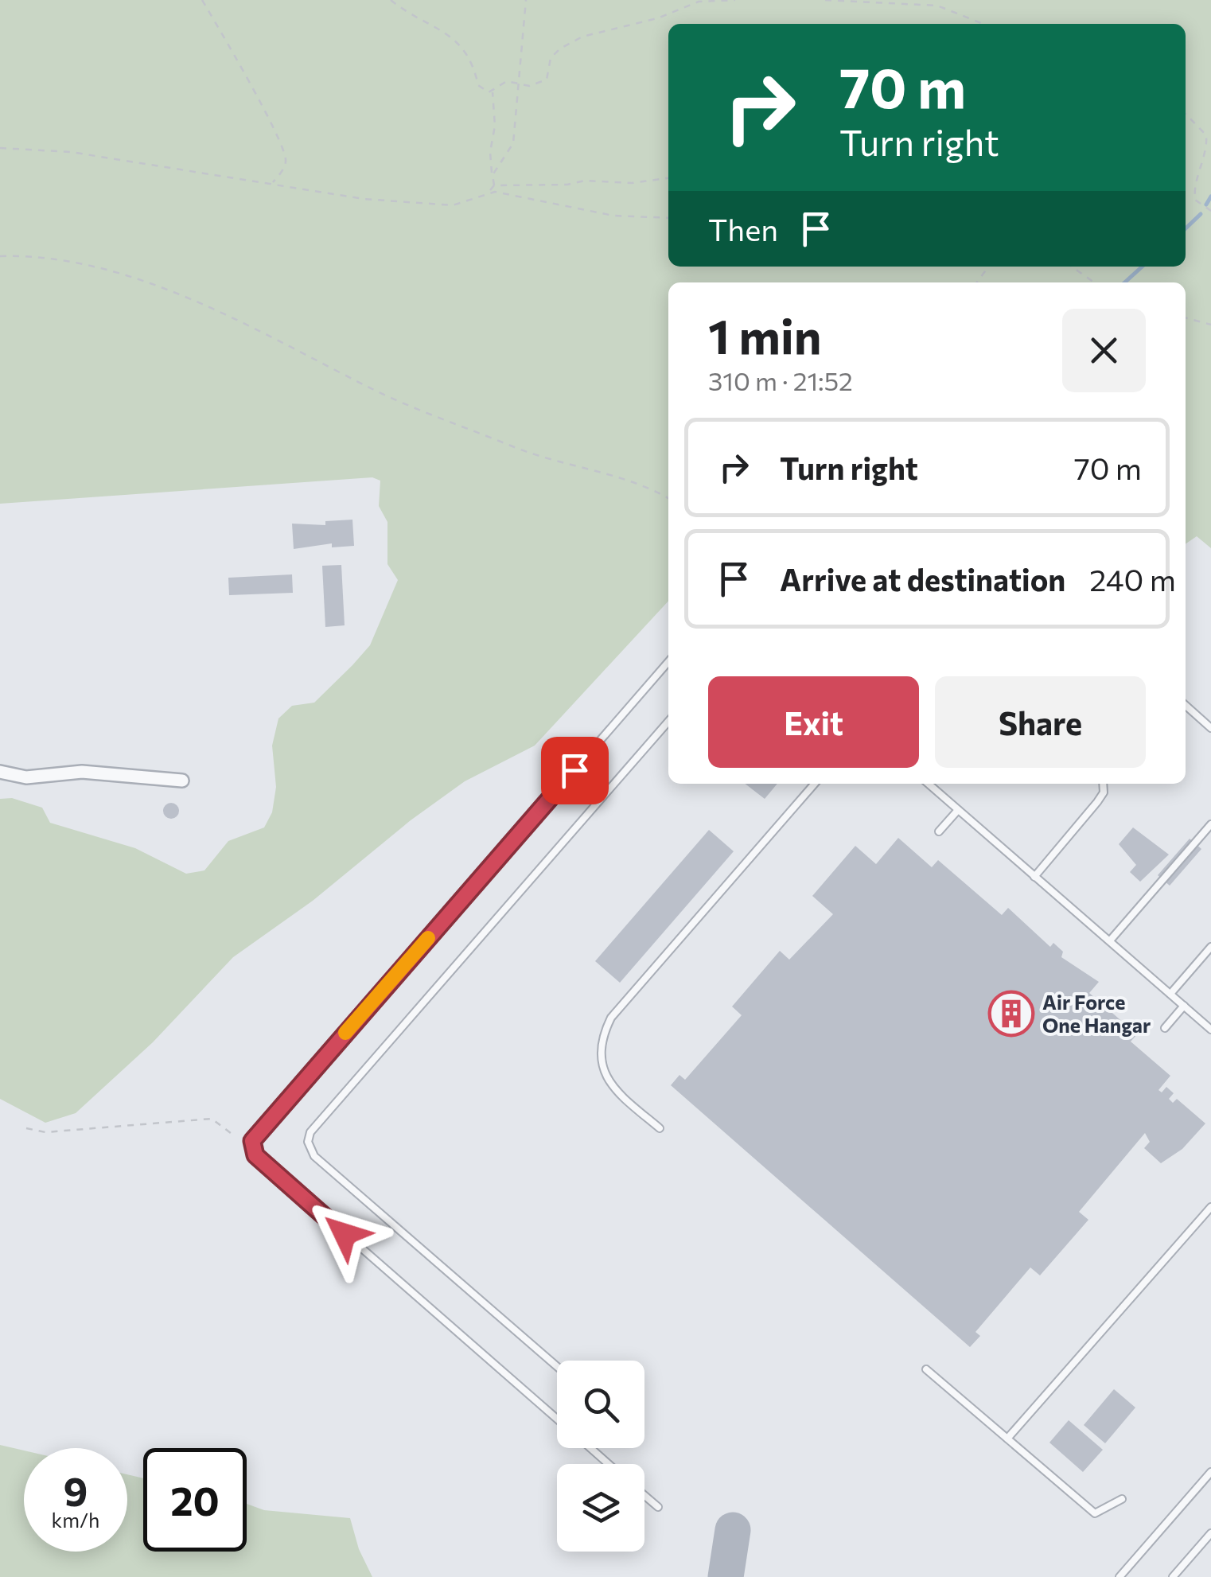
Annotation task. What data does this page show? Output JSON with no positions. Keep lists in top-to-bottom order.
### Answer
{
  "places": {
    "building": ["Air Force One Hangar"]
  },
  "page": {
    "turn": ["70 m", "Turn right"],
    "then": "Then",
    "heading": ["1 min", "310 m · 21:52"],
    "list": [
      {
        "name": "Turn right",
        "value": "70 m"
      },
      {
        "name": "Arrive at destination",
        "value": "240 m"
      }
    ],
    "buttons": ["Exit", "Share"],
    "speed": "9 km/h",
    "limit": "20"
  }
}
